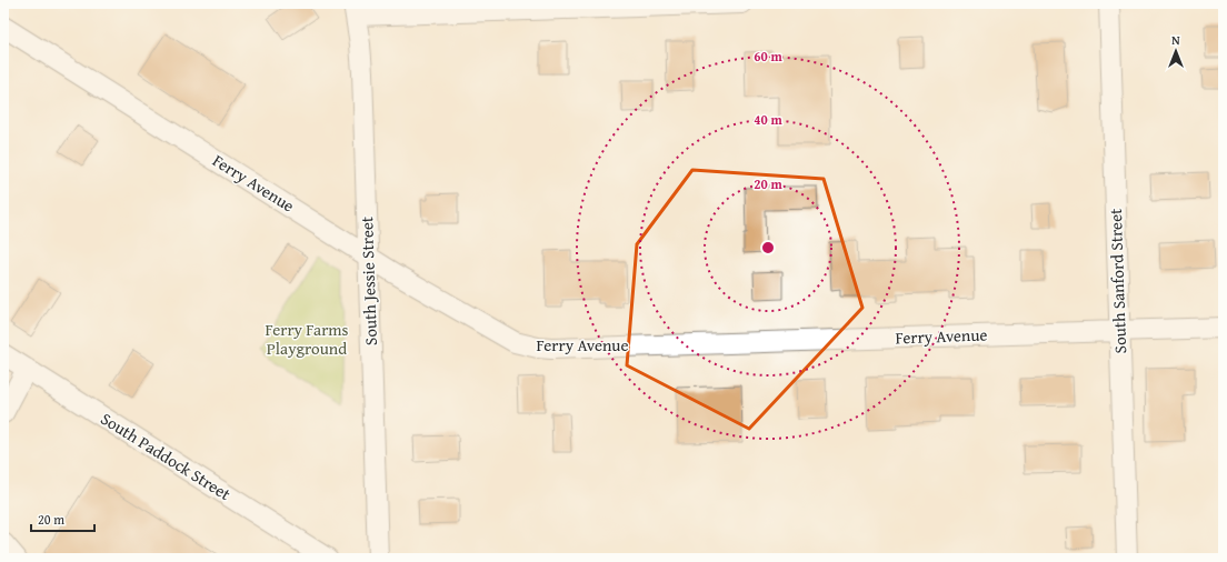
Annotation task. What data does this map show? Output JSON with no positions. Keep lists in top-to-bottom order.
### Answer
{
  "streets": {
    "street": [
      "Ferry Avenue",
      "South Jessie Street",
      "South Sanford Street",
      "South Paddock Street"
    ]
  },
  "crossings": [
    ["Ferry Avenue", "South Jessie Street"],
    ["Ferry Avenue", "South Sanford Street"]
  ],
  "parks": ["Ferry Farms Playground"],
  "scale_bar": "20 m",
  "north": "top",
  "rings": ["60 m", "40 m", "20 m"]
}
